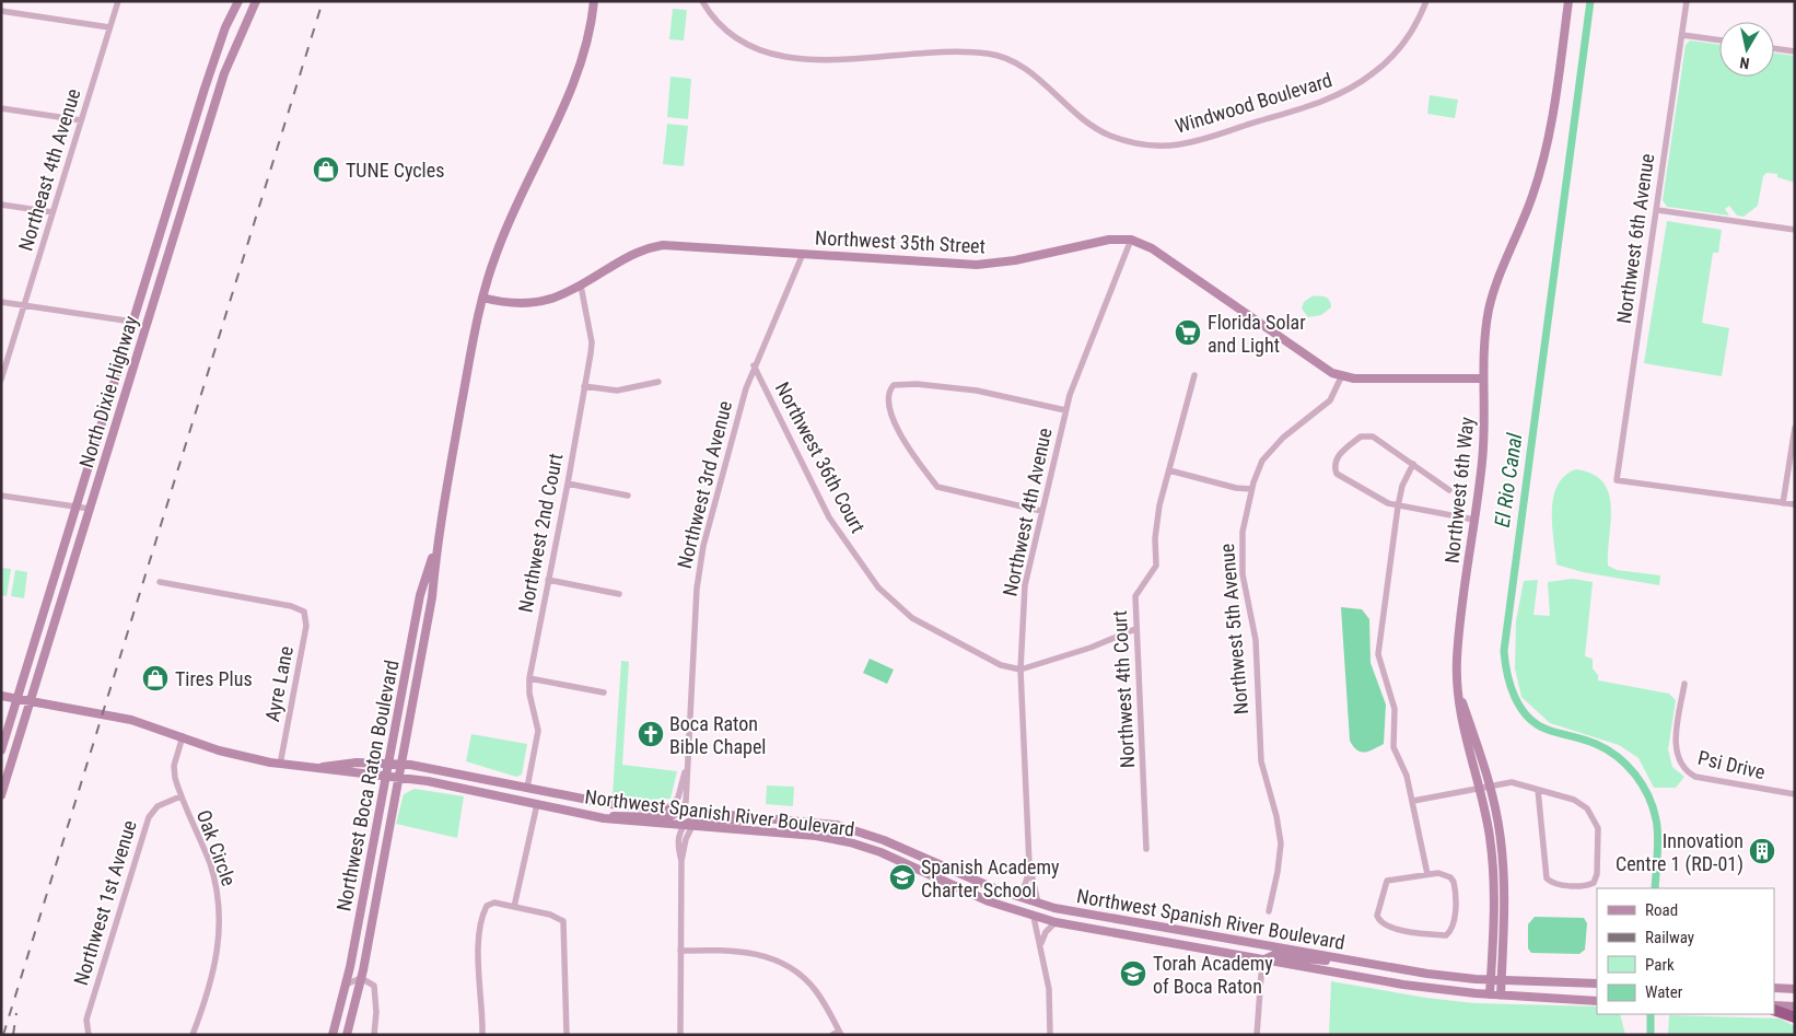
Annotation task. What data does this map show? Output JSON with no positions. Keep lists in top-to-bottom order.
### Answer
{
  "streets": {
    "main road": [
      "Northwest 35th Street",
      "North Dixie Highway",
      "Northwest 6th Way",
      "Northwest Boca Raton Boulevard",
      "Northwest Spanish River Boulevard"
    ],
    "street": [
      "Windwood Boulevard",
      "Northeast 4th Avenue",
      "Northwest 6th Avenue",
      "Northwest 36th Court",
      "Northwest 3rd Avenue",
      "Northwest 4th Avenue",
      "Northwest 2nd Court",
      "Northwest 5th Avenue",
      "Ayre Lane",
      "Northwest 4th Court",
      "Psi Drive",
      "Oak Circle",
      "Northwest 1st Avenue"
    ]
  },
  "crossings": [
    ["Northwest 35th Street", "Northwest 3rd Avenue"],
    ["Northwest 35th Street", "Northwest 6th Way"],
    ["Northwest 35th Street", "Northwest 4th Avenue"],
    ["Northwest 35th Street", "Northwest 2nd Court"],
    ["Northwest 35th Street", "Northwest 5th Avenue"],
    ["Northwest 35th Street", "Northwest Boca Raton Boulevard"],
    ["North Dixie Highway", "Northwest Spanish River Boulevard"],
    ["Northwest 36th Court", "Northwest 3rd Avenue"],
    ["Northwest 36th Court", "Northwest 4th Avenue"],
    ["Northwest 3rd Avenue", "Northwest Spanish River Boulevard"],
    ["Northwest 6th Way", "Northwest Spanish River Boulevard"],
    ["Northwest 4th Avenue", "Northwest Spanish River Boulevard"],
    ["Northwest 2nd Court", "Northwest Spanish River Boulevard"],
    ["Ayre Lane", "Northwest Spanish River Boulevard"],
    ["Northwest Boca Raton Boulevard", "Northwest Spanish River Boulevard"],
    ["Northwest Spanish River Boulevard", "Oak Circle"],
    ["Oak Circle", "Northwest 1st Avenue"]
  ],
  "water": ["El Rio Canal"],
  "places": {
    "shop": ["TUNE Cycles", "Tires Plus"],
    "supermarket": ["Florida Solar and Light"],
    "church": ["Boca Raton Bible Chapel"],
    "building": ["Innovation Centre 1 (RD-01)"],
    "school or university": ["Spanish Academy Charter School", "Torah Academy of Boca Raton"]
  },
  "legend": [
    "Road",
    "Railway",
    "Park",
    "Water"
  ],
  "north": "bottom"
}
